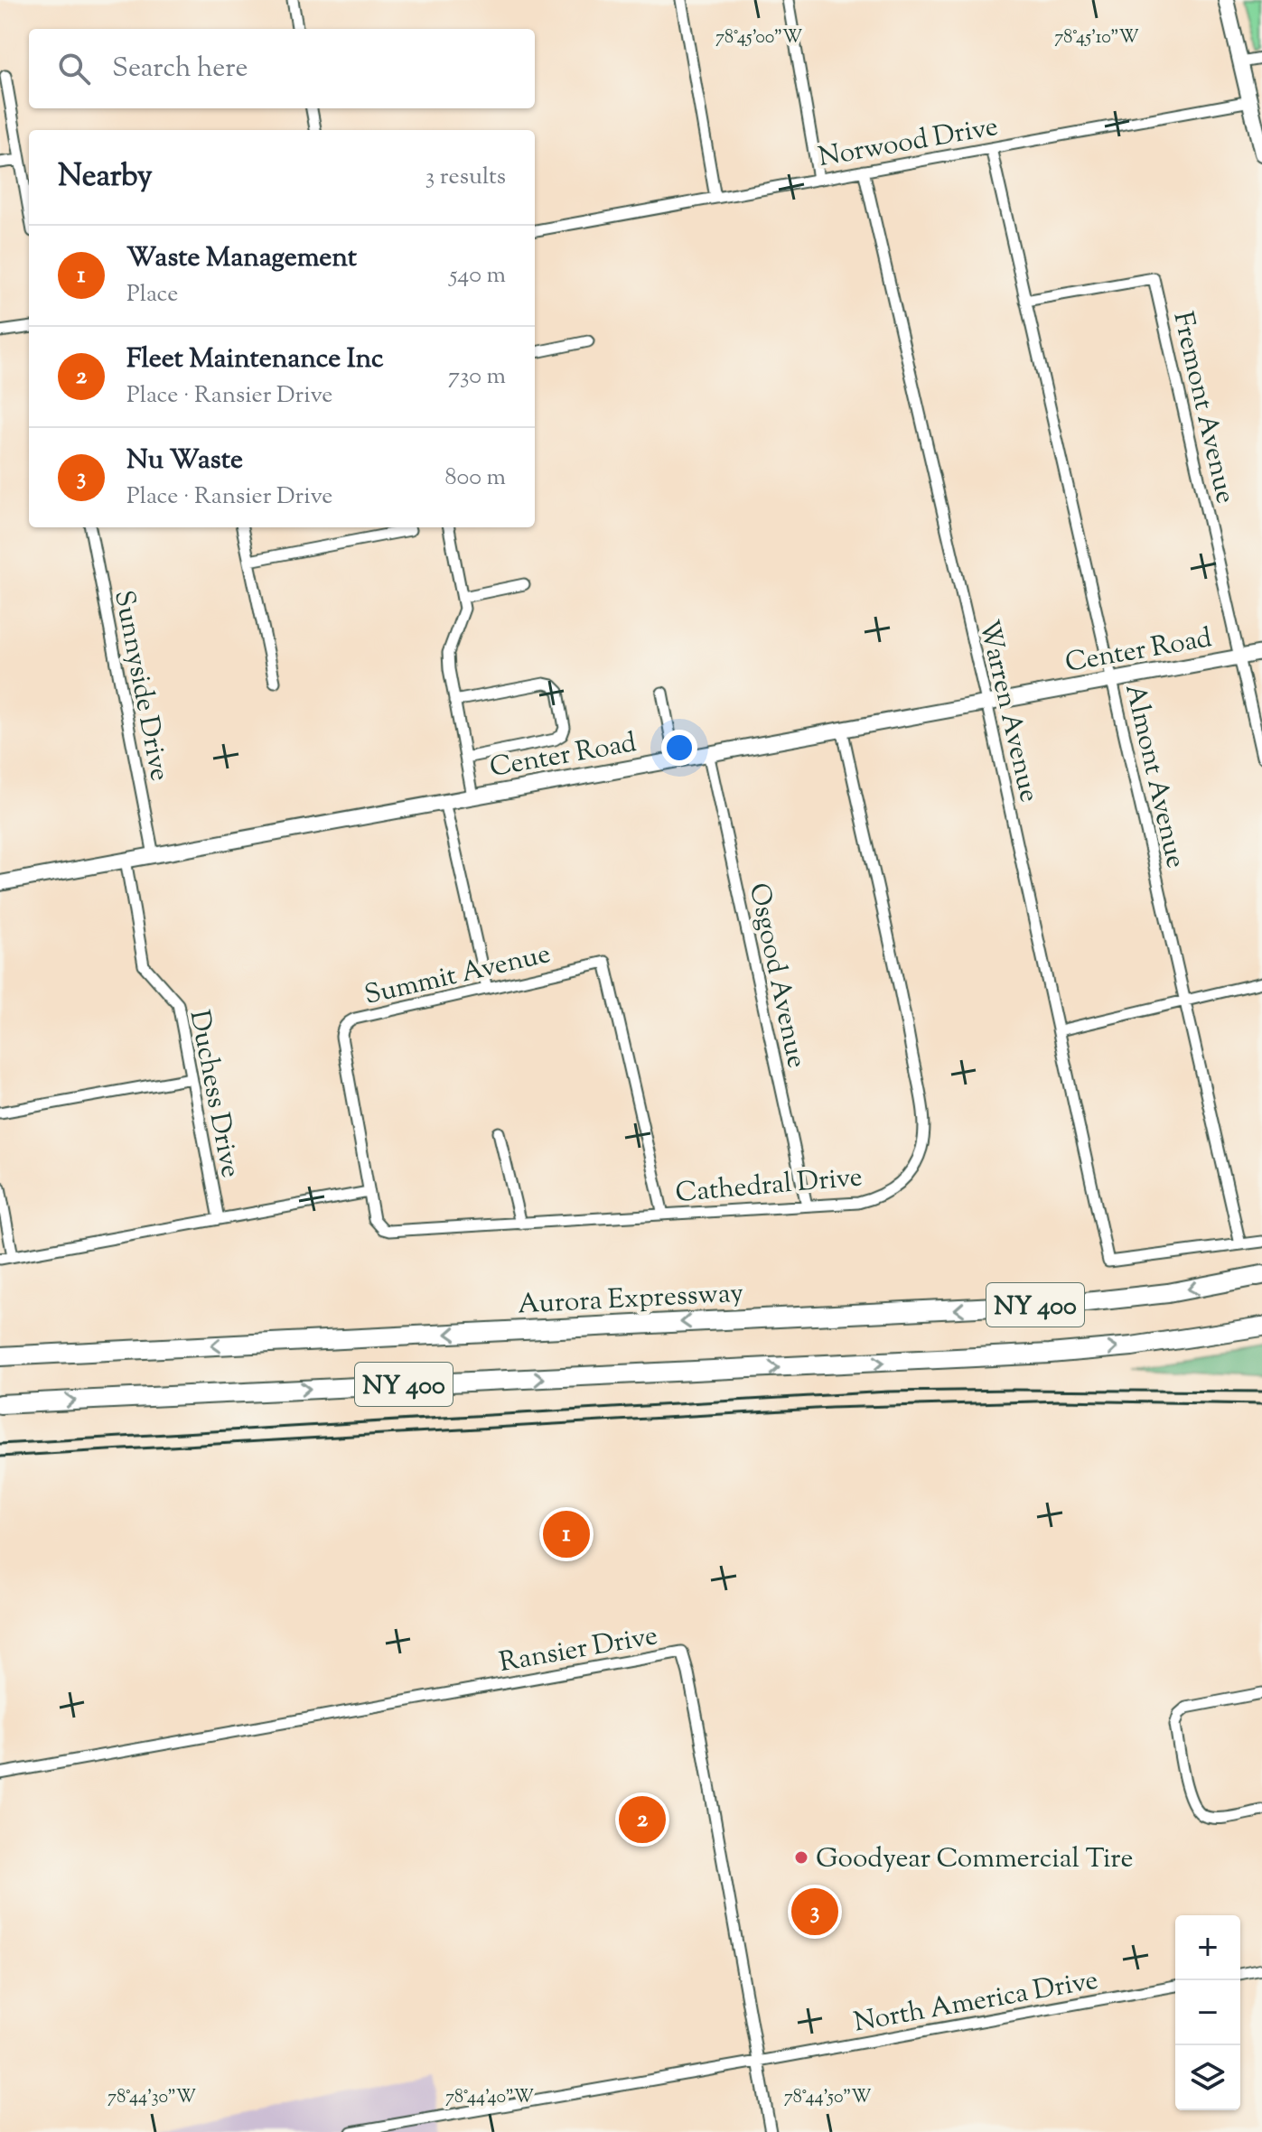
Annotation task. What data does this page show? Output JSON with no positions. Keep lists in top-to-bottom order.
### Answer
{
  "streets": {
    "highway": ["Aurora Expressway", "NY 400"],
    "main road": ["Center Road"],
    "street": [
      "Norwood Drive",
      "Fremont Avenue",
      "Sunnyside Drive",
      "Warren Avenue",
      "Almont Avenue",
      "Summit Avenue",
      "Osgood Avenue",
      "Duchess Drive",
      "Cathedral Drive",
      "Ransier Drive",
      "North America Drive"
    ]
  },
  "crossings": [
    ["Norwood Drive", "Warren Avenue"],
    ["Norwood Drive", "Almont Avenue"],
    ["Fremont Avenue", "Center Road"],
    ["Fremont Avenue", "Almont Avenue"],
    ["Center Road", "Sunnyside Drive"],
    ["Center Road", "Warren Avenue"],
    ["Center Road", "Almont Avenue"],
    ["Center Road", "Osgood Avenue"],
    ["Center Road", "Duchess Drive"],
    ["Center Road", "Cathedral Drive"],
    ["Warren Avenue", "Almont Avenue"],
    ["Summit Avenue", "Cathedral Drive"],
    ["Osgood Avenue", "Cathedral Drive"],
    ["Ransier Drive", "North America Drive"]
  ],
  "places": ["Goodyear Commercial Tire"],
  "page": {
    "search": "Search here",
    "heading": ["Nearby", "3 results"],
    "list": [
      {
        "mark": "1",
        "name": "Waste Management",
        "note": "Place",
        "value": "540 m"
      },
      {
        "mark": "2",
        "name": "Fleet Maintenance Inc",
        "note": "Place · Ransier Drive",
        "value": "730 m"
      },
      {
        "mark": "3",
        "name": "Nu Waste",
        "note": "Place · Ransier Drive",
        "value": "800 m"
      }
    ],
    "pins": ["1", "2", "3"],
    "map_buttons": ["+", "−"]
  },
  "coordinates": [
    "78°45'00\"W",
    "78°45'10\"W",
    "78°44'30\"W",
    "78°44'40\"W",
    "78°44'50\"W"
  ]
}
